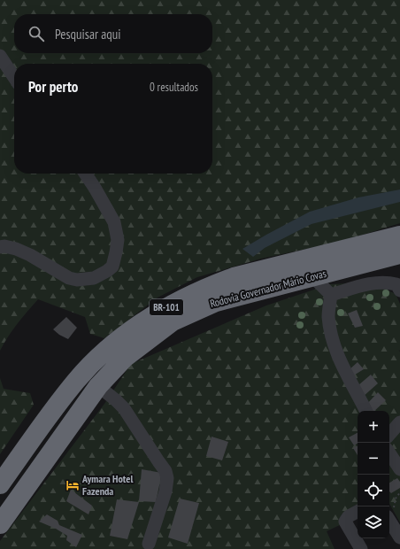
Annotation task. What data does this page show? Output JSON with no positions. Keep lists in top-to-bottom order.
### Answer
{
  "streets": {
    "highway": ["Rodovia Governador Mário Covas", "BR-101"]
  },
  "places": {
    "hotel": ["Aymara Hotel Fazenda"]
  },
  "page": {
    "search": "Pesquisar aqui",
    "heading": ["Por perto", "0 resultados"],
    "map_buttons": ["+", "−"]
  }
}
